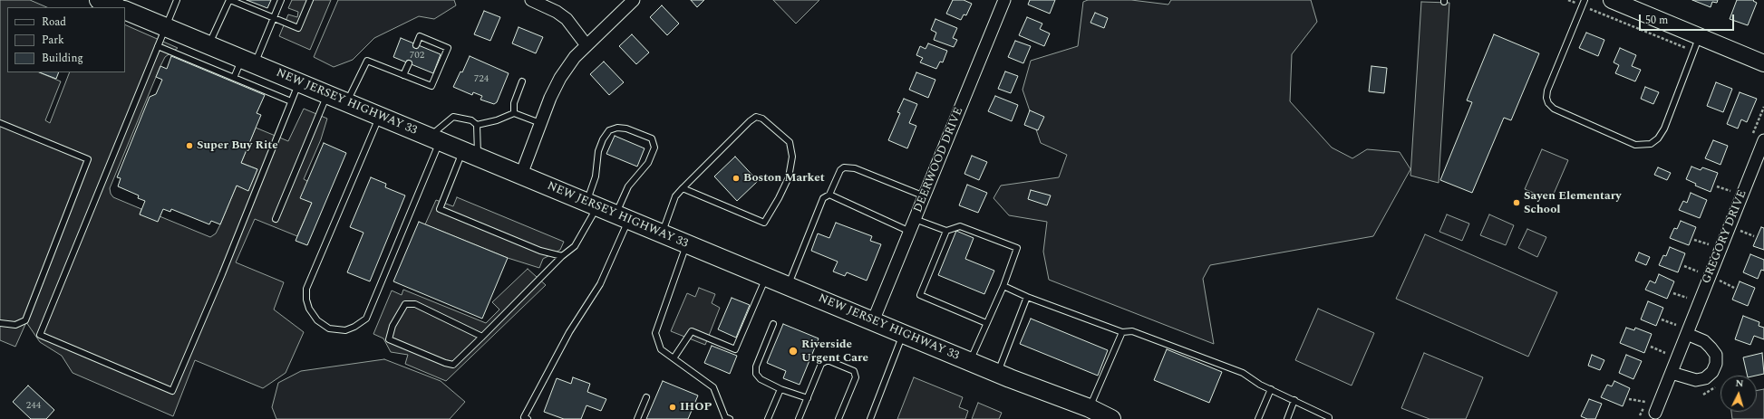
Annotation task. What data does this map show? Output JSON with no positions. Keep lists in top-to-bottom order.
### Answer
{
  "streets": {
    "main road": ["NEW JERSEY HIGHWAY 33"],
    "street": ["DEERWOOD DRIVE", "GREGORY DRIVE"]
  },
  "crossings": [
    ["NEW JERSEY HIGHWAY 33", "DEERWOOD DRIVE"]
  ],
  "places": [
    "Super Buy Rite",
    "Boston Market",
    "Sayen Elementary School",
    "Riverside Urgent Care",
    "IHOP"
  ],
  "house_numbers": ["702", "724", "244"],
  "legend": ["Road", "Park", "Building"],
  "scale_bar": "50 m",
  "north": "top"
}
